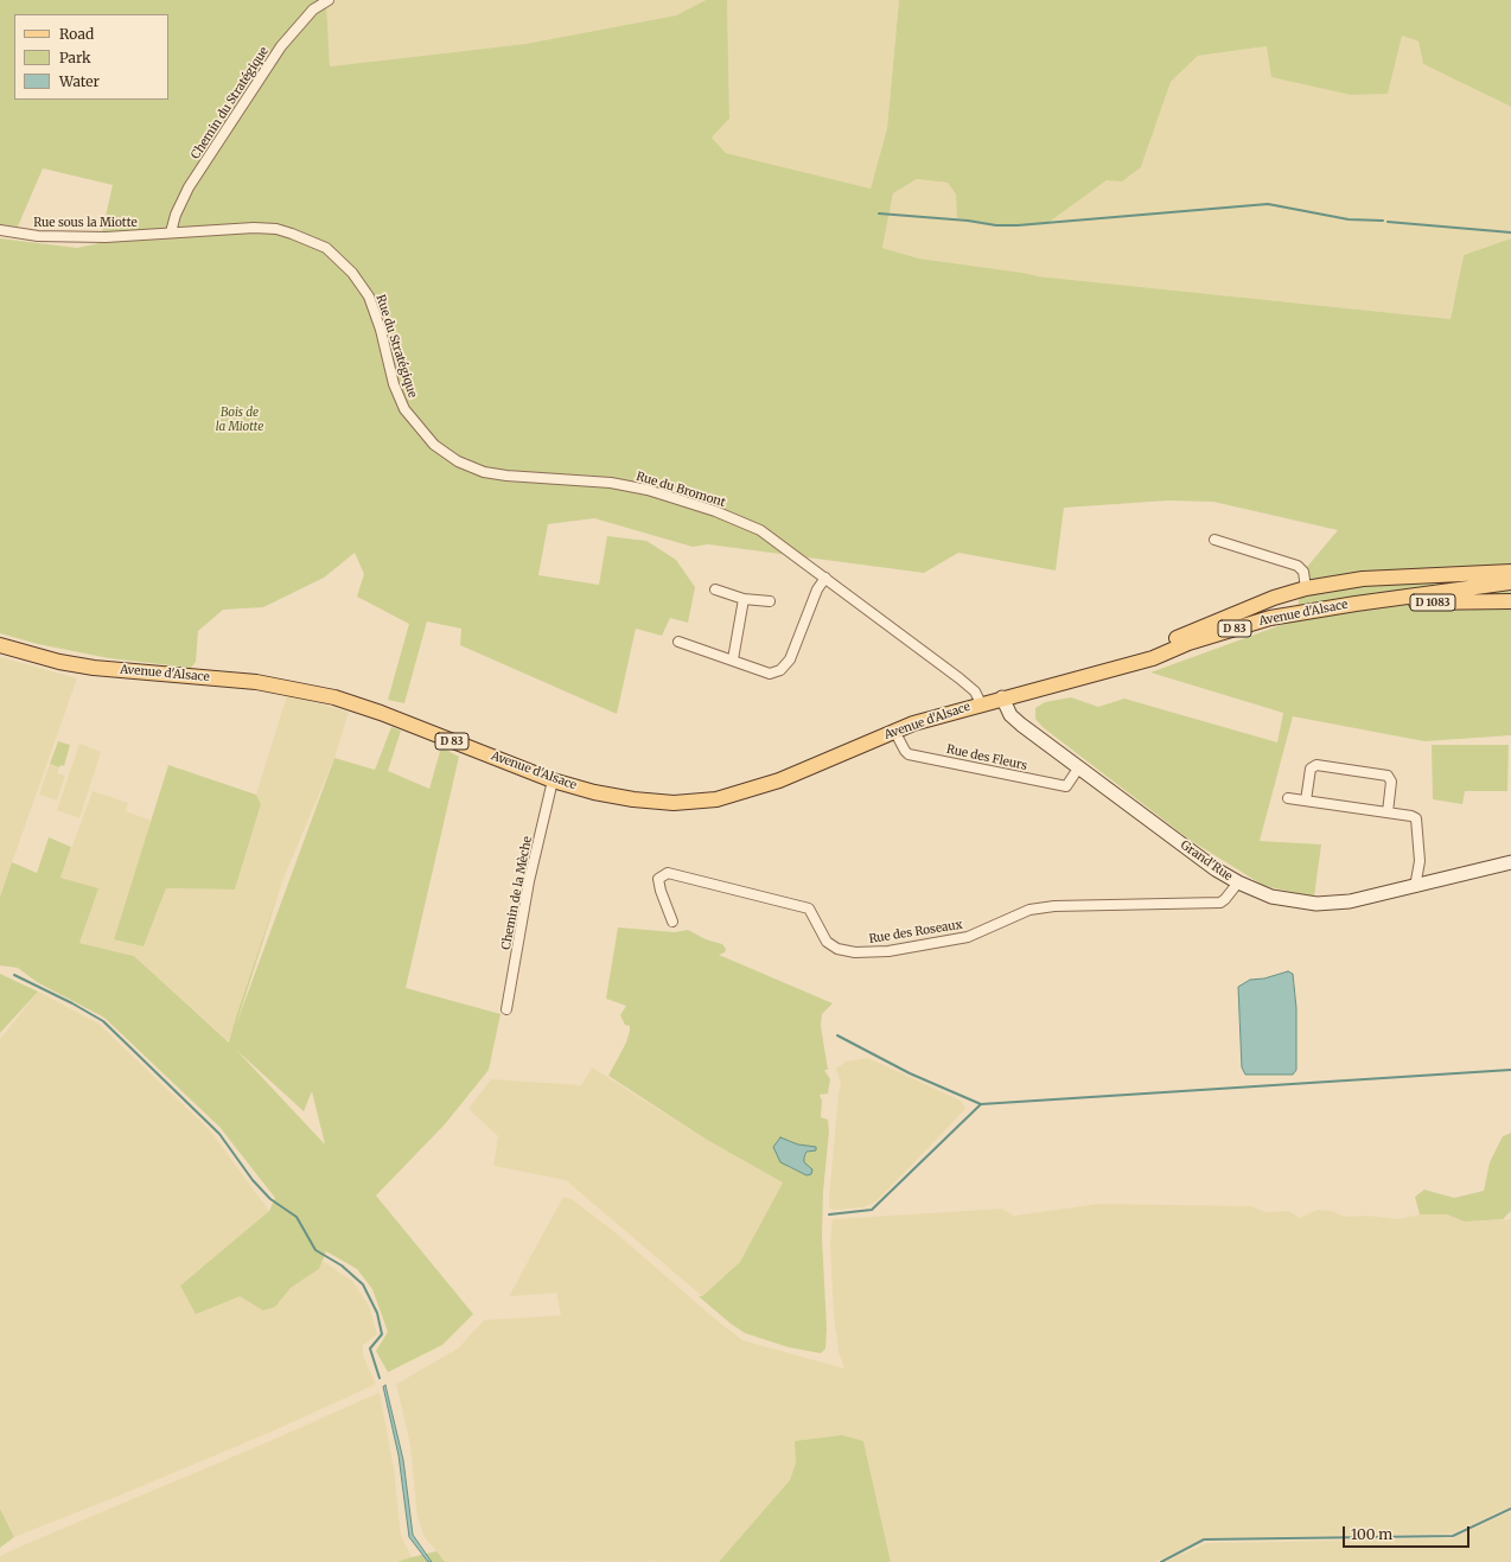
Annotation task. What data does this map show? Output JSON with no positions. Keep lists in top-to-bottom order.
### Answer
{
  "streets": {
    "main road": ["D 1083", "Avenue d'Alsace", "D 83"],
    "street": [
      "Chemin du Stratégique",
      "Rue sous la Miotte",
      "Rue du Stratégique",
      "Rue du Bromont",
      "Rue des Fleurs",
      "Grand'Rue",
      "Chemin de la Mèche",
      "Rue des Roseaux"
    ]
  },
  "crossings": [
    ["Chemin du Stratégique", "Rue sous la Miotte"],
    ["Chemin du Stratégique", "Rue du Stratégique"],
    ["Rue sous la Miotte", "Rue du Stratégique"],
    ["Rue du Stratégique", "Rue du Bromont"],
    ["Rue du Bromont", "Avenue d'Alsace"],
    ["D 1083", "Avenue d'Alsace"],
    ["D 1083", "D 83"],
    ["Avenue d'Alsace", "D 83"],
    ["Avenue d'Alsace", "Rue des Fleurs"],
    ["Avenue d'Alsace", "Grand'Rue"],
    ["Avenue d'Alsace", "Chemin de la Mèche"],
    ["Rue des Fleurs", "Grand'Rue"],
    ["Grand'Rue", "Rue des Roseaux"]
  ],
  "parks": ["Bois de la Miotte"],
  "legend": ["Road", "Park", "Water"],
  "scale_bar": "100 m"
}
